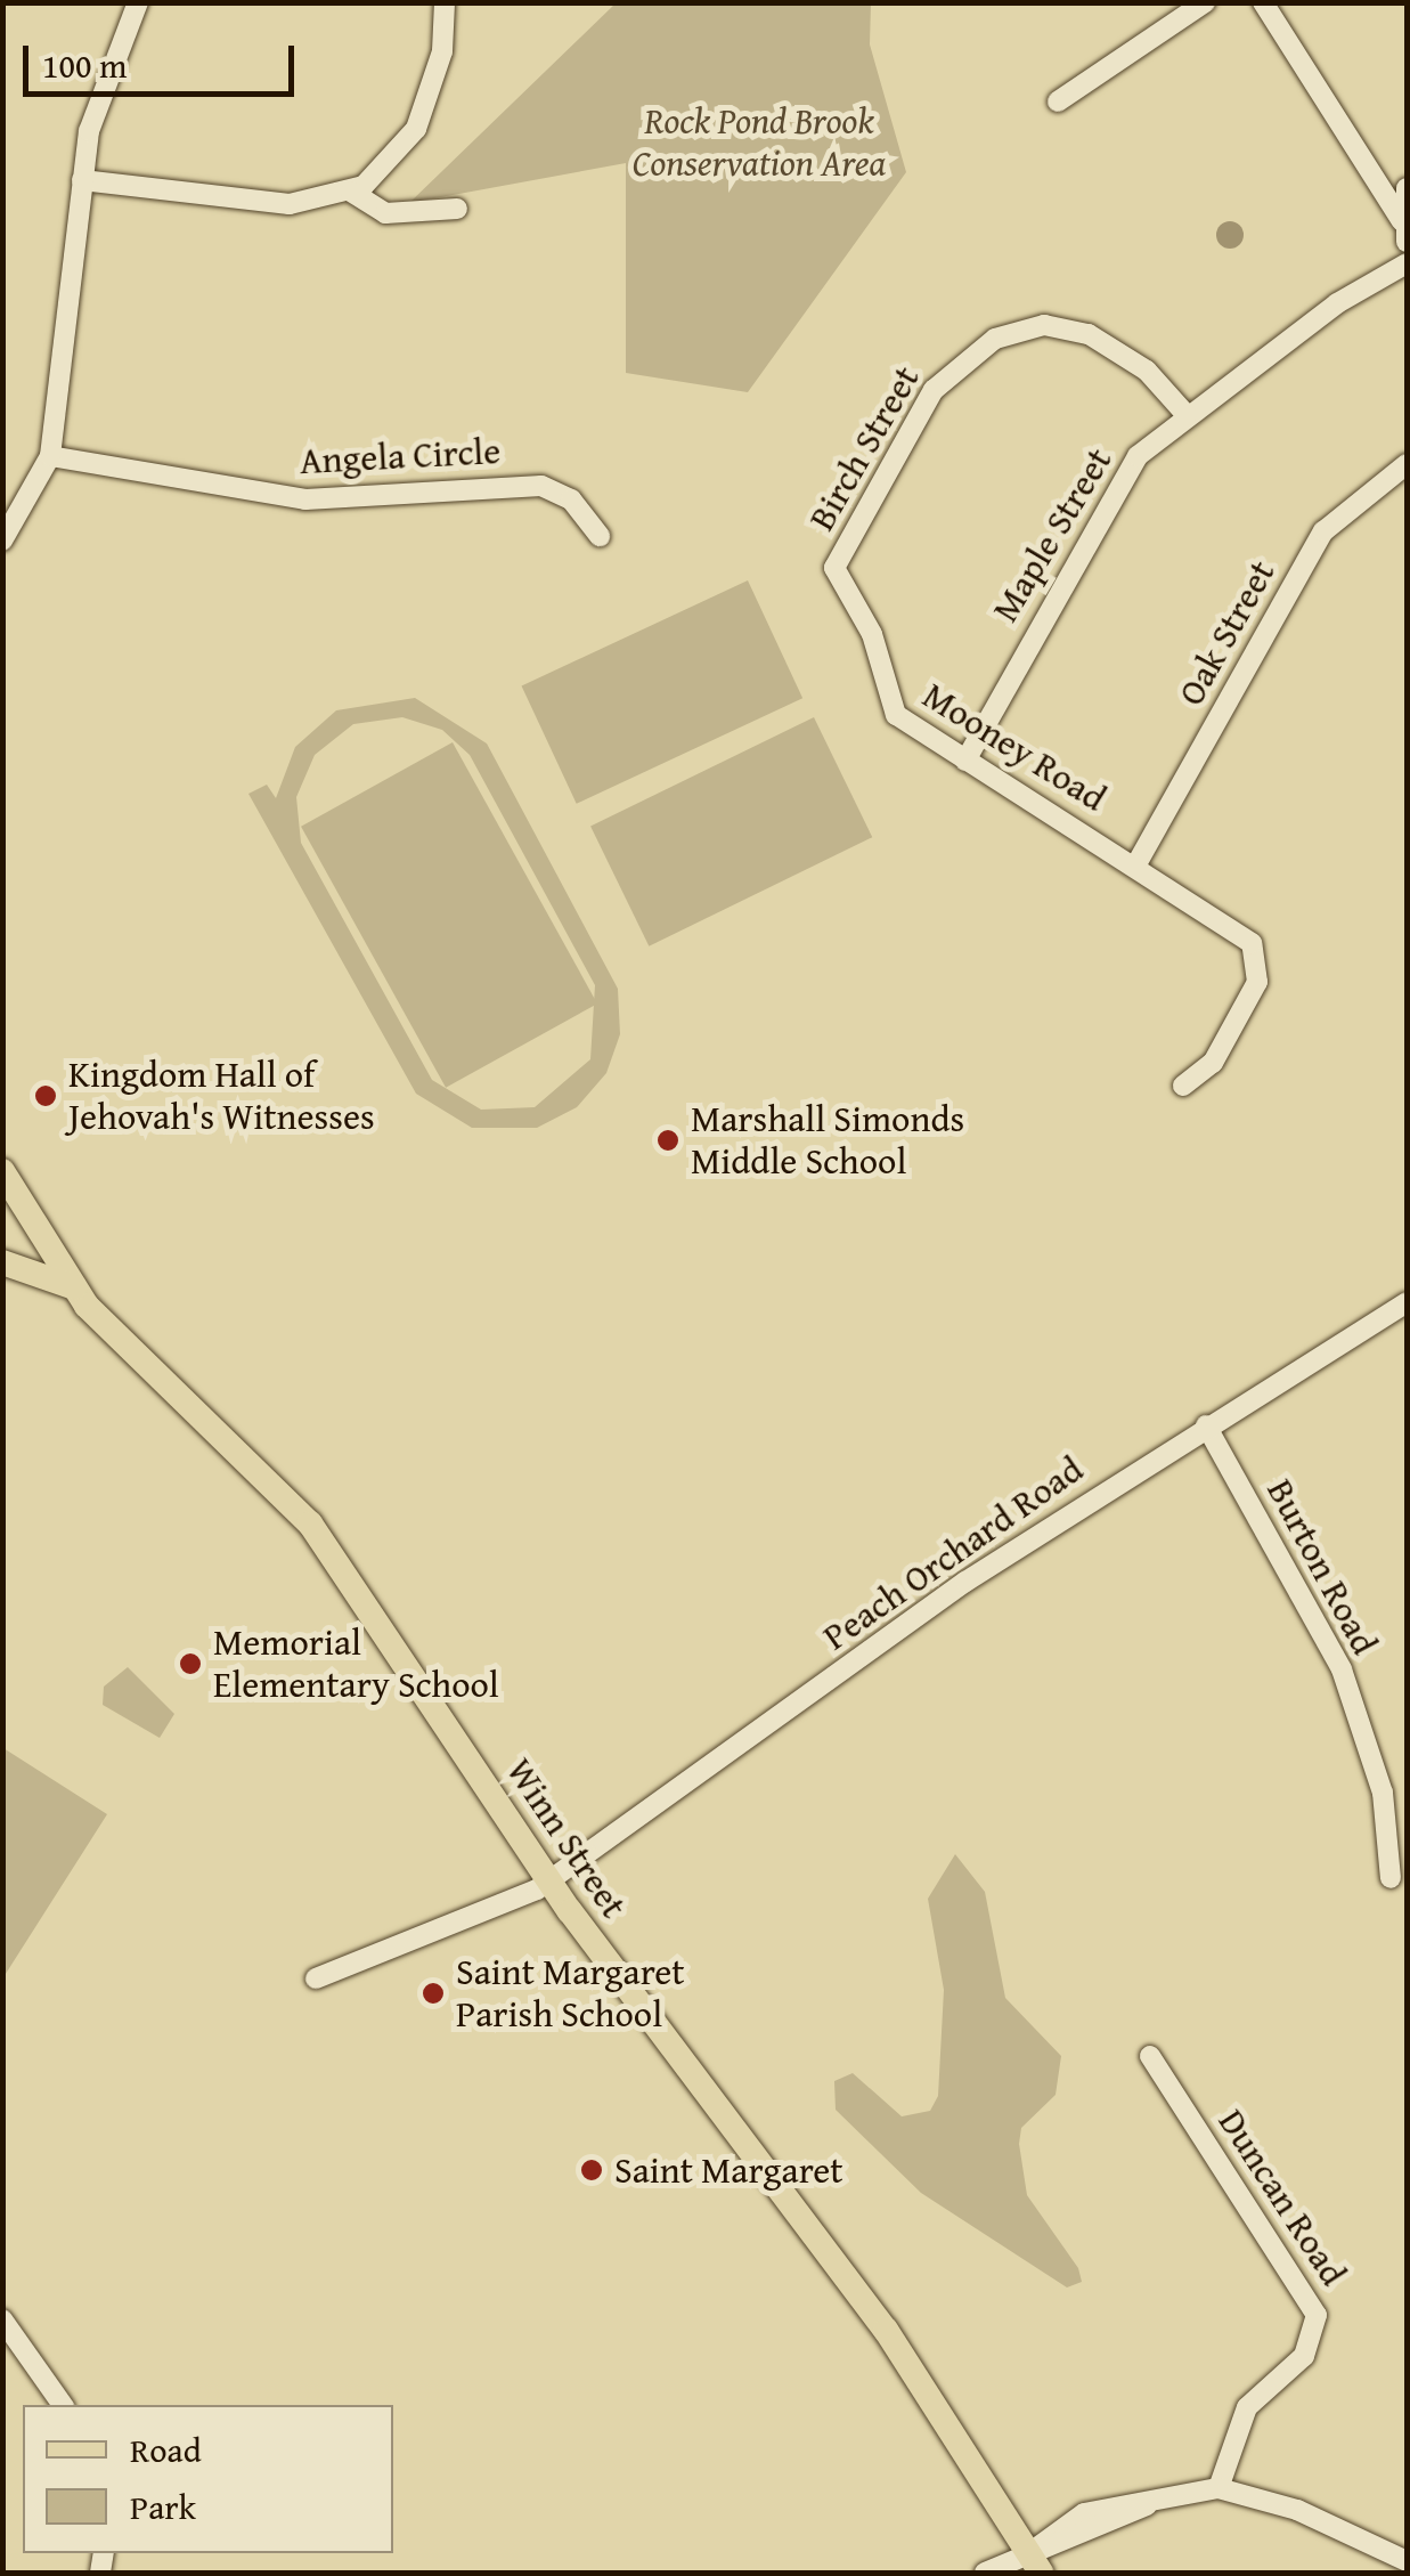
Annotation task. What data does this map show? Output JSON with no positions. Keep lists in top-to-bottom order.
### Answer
{
  "streets": {
    "main road": ["Winn Street"],
    "street": [
      "Birch Street",
      "Angela Circle",
      "Maple Street",
      "Oak Street",
      "Mooney Road",
      "Peach Orchard Road",
      "Burton Road",
      "Duncan Road"
    ]
  },
  "crossings": [
    ["Birch Street", "Maple Street"],
    ["Birch Street", "Mooney Road"],
    ["Maple Street", "Mooney Road"],
    ["Oak Street", "Mooney Road"],
    ["Peach Orchard Road", "Burton Road"],
    ["Peach Orchard Road", "Winn Street"]
  ],
  "parks": ["Rock Pond Brook Conservation Area"],
  "places": [
    "Kingdom Hall of Jehovah's Witnesses",
    "Marshall Simonds Middle School",
    "Memorial Elementary School",
    "Saint Margaret Parish School",
    "Saint Margaret"
  ],
  "legend": ["Road", "Park"],
  "scale_bar": "100 m"
}
